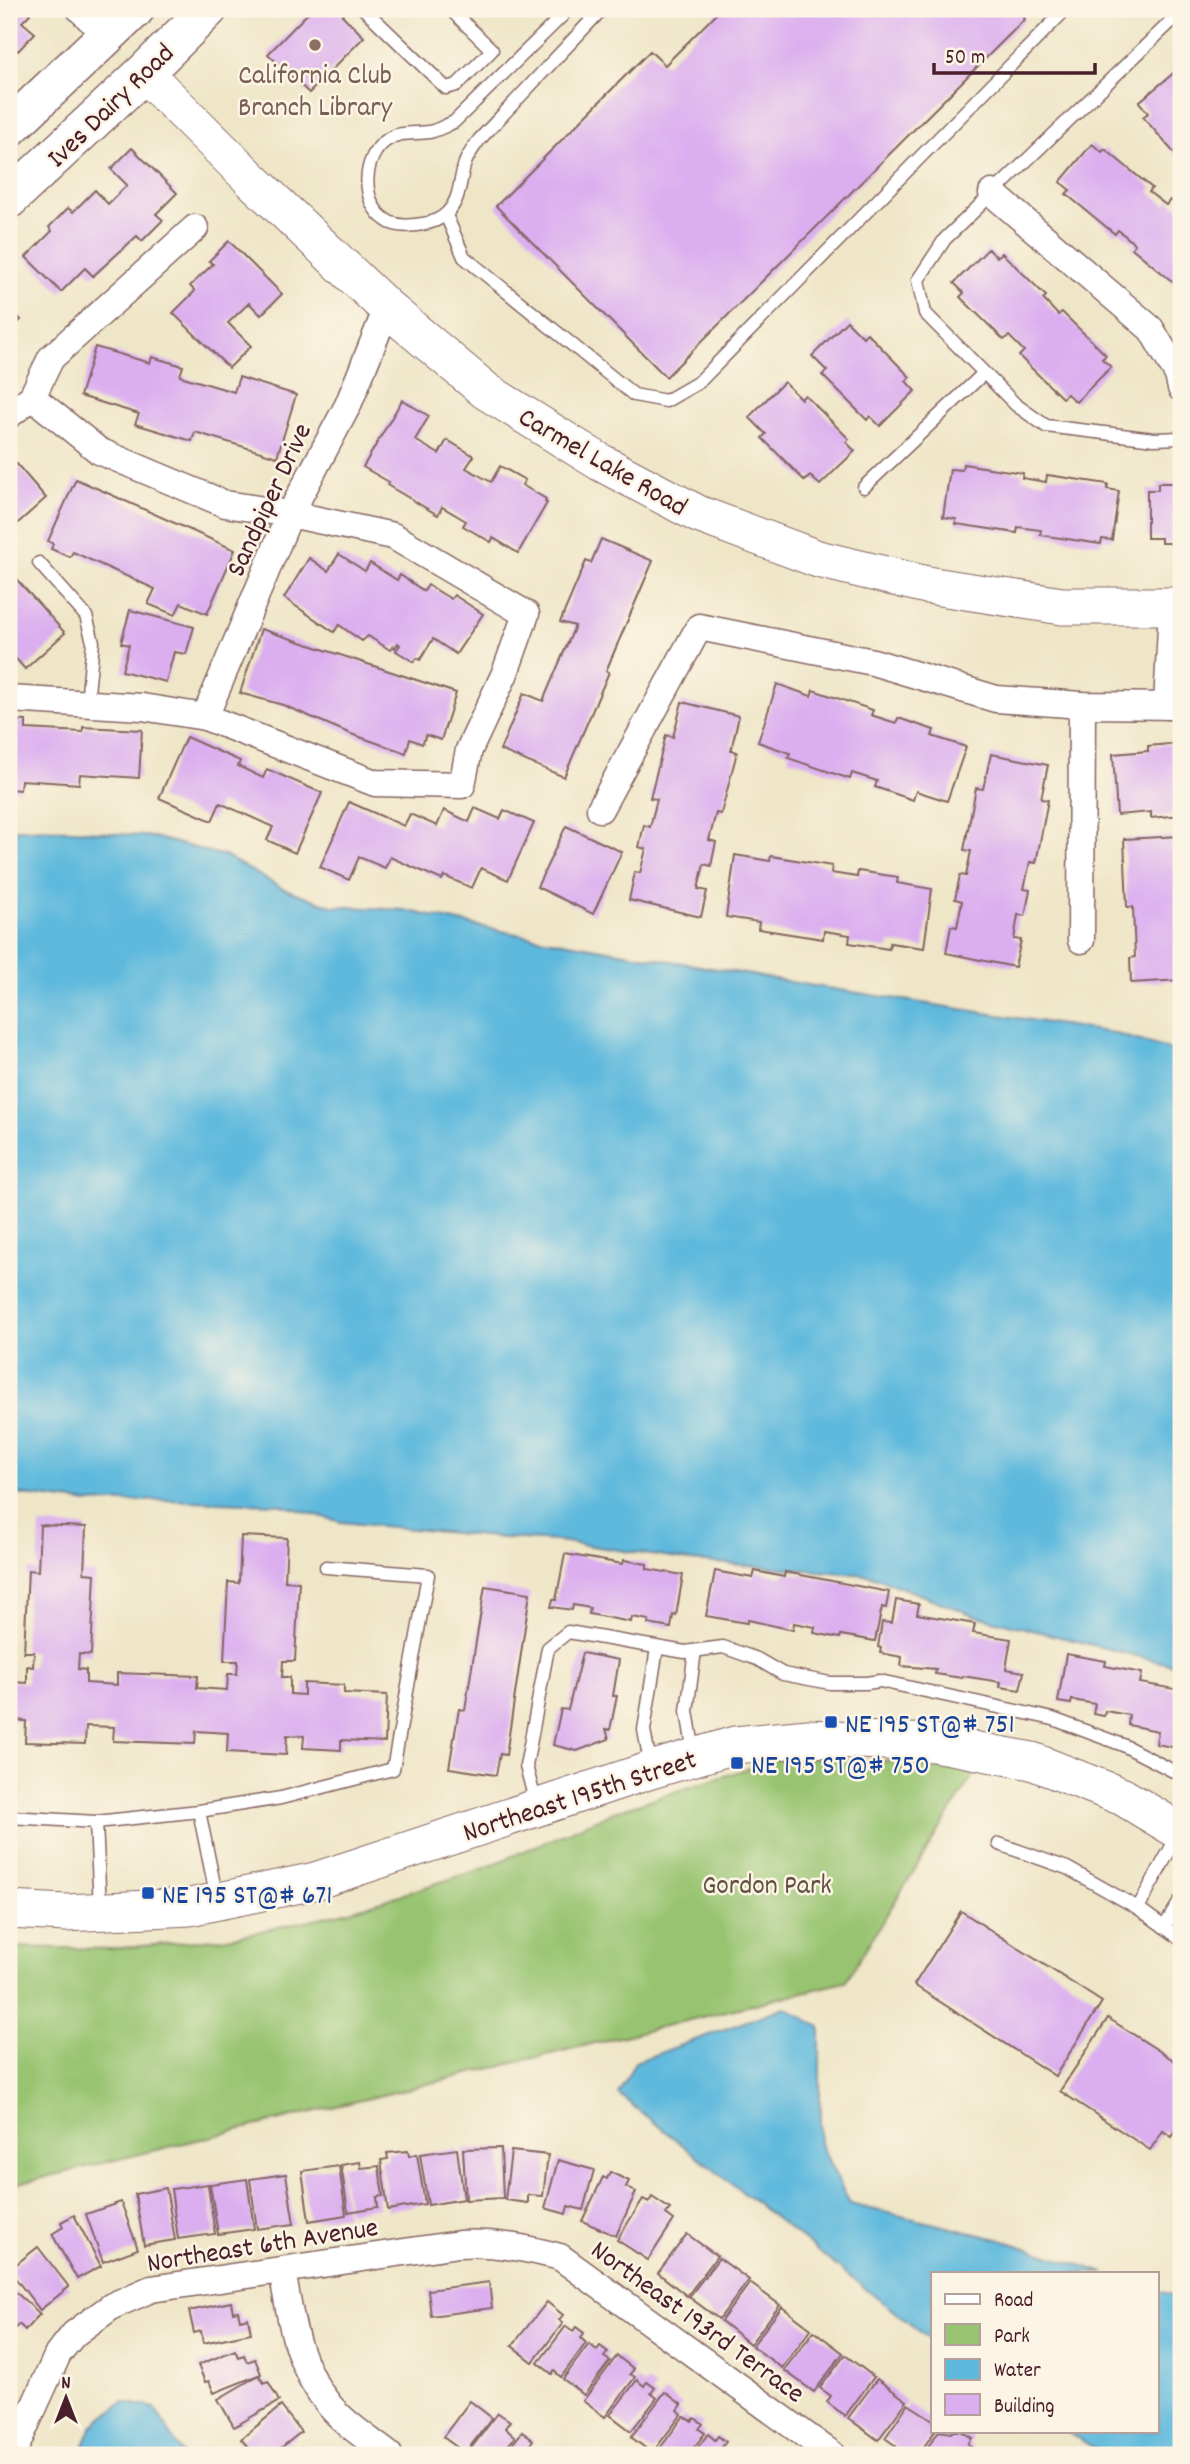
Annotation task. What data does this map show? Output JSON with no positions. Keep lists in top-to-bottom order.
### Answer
{
  "streets": {
    "main road": ["Ives Dairy Road"],
    "street": [
      "Carmel Lake Road",
      "Sandpiper Drive",
      "Northeast 195th Street",
      "Northeast 6th Avenue",
      "Northeast 193rd Terrace"
    ]
  },
  "crossings": [
    ["Ives Dairy Road", "Carmel Lake Road"],
    ["Carmel Lake Road", "Sandpiper Drive"],
    ["Northeast 6th Avenue", "Northeast 193rd Terrace"]
  ],
  "parks": ["Gordon Park"],
  "places": {
    "other": ["California Club Branch Library"],
    "transit": ["NE 195 ST@# 751", "NE 195 ST@# 750", "NE 195 ST@# 671"]
  },
  "legend": [
    "Road",
    "Park",
    "Water",
    "Building"
  ],
  "scale_bar": "50 m",
  "north": "top"
}
